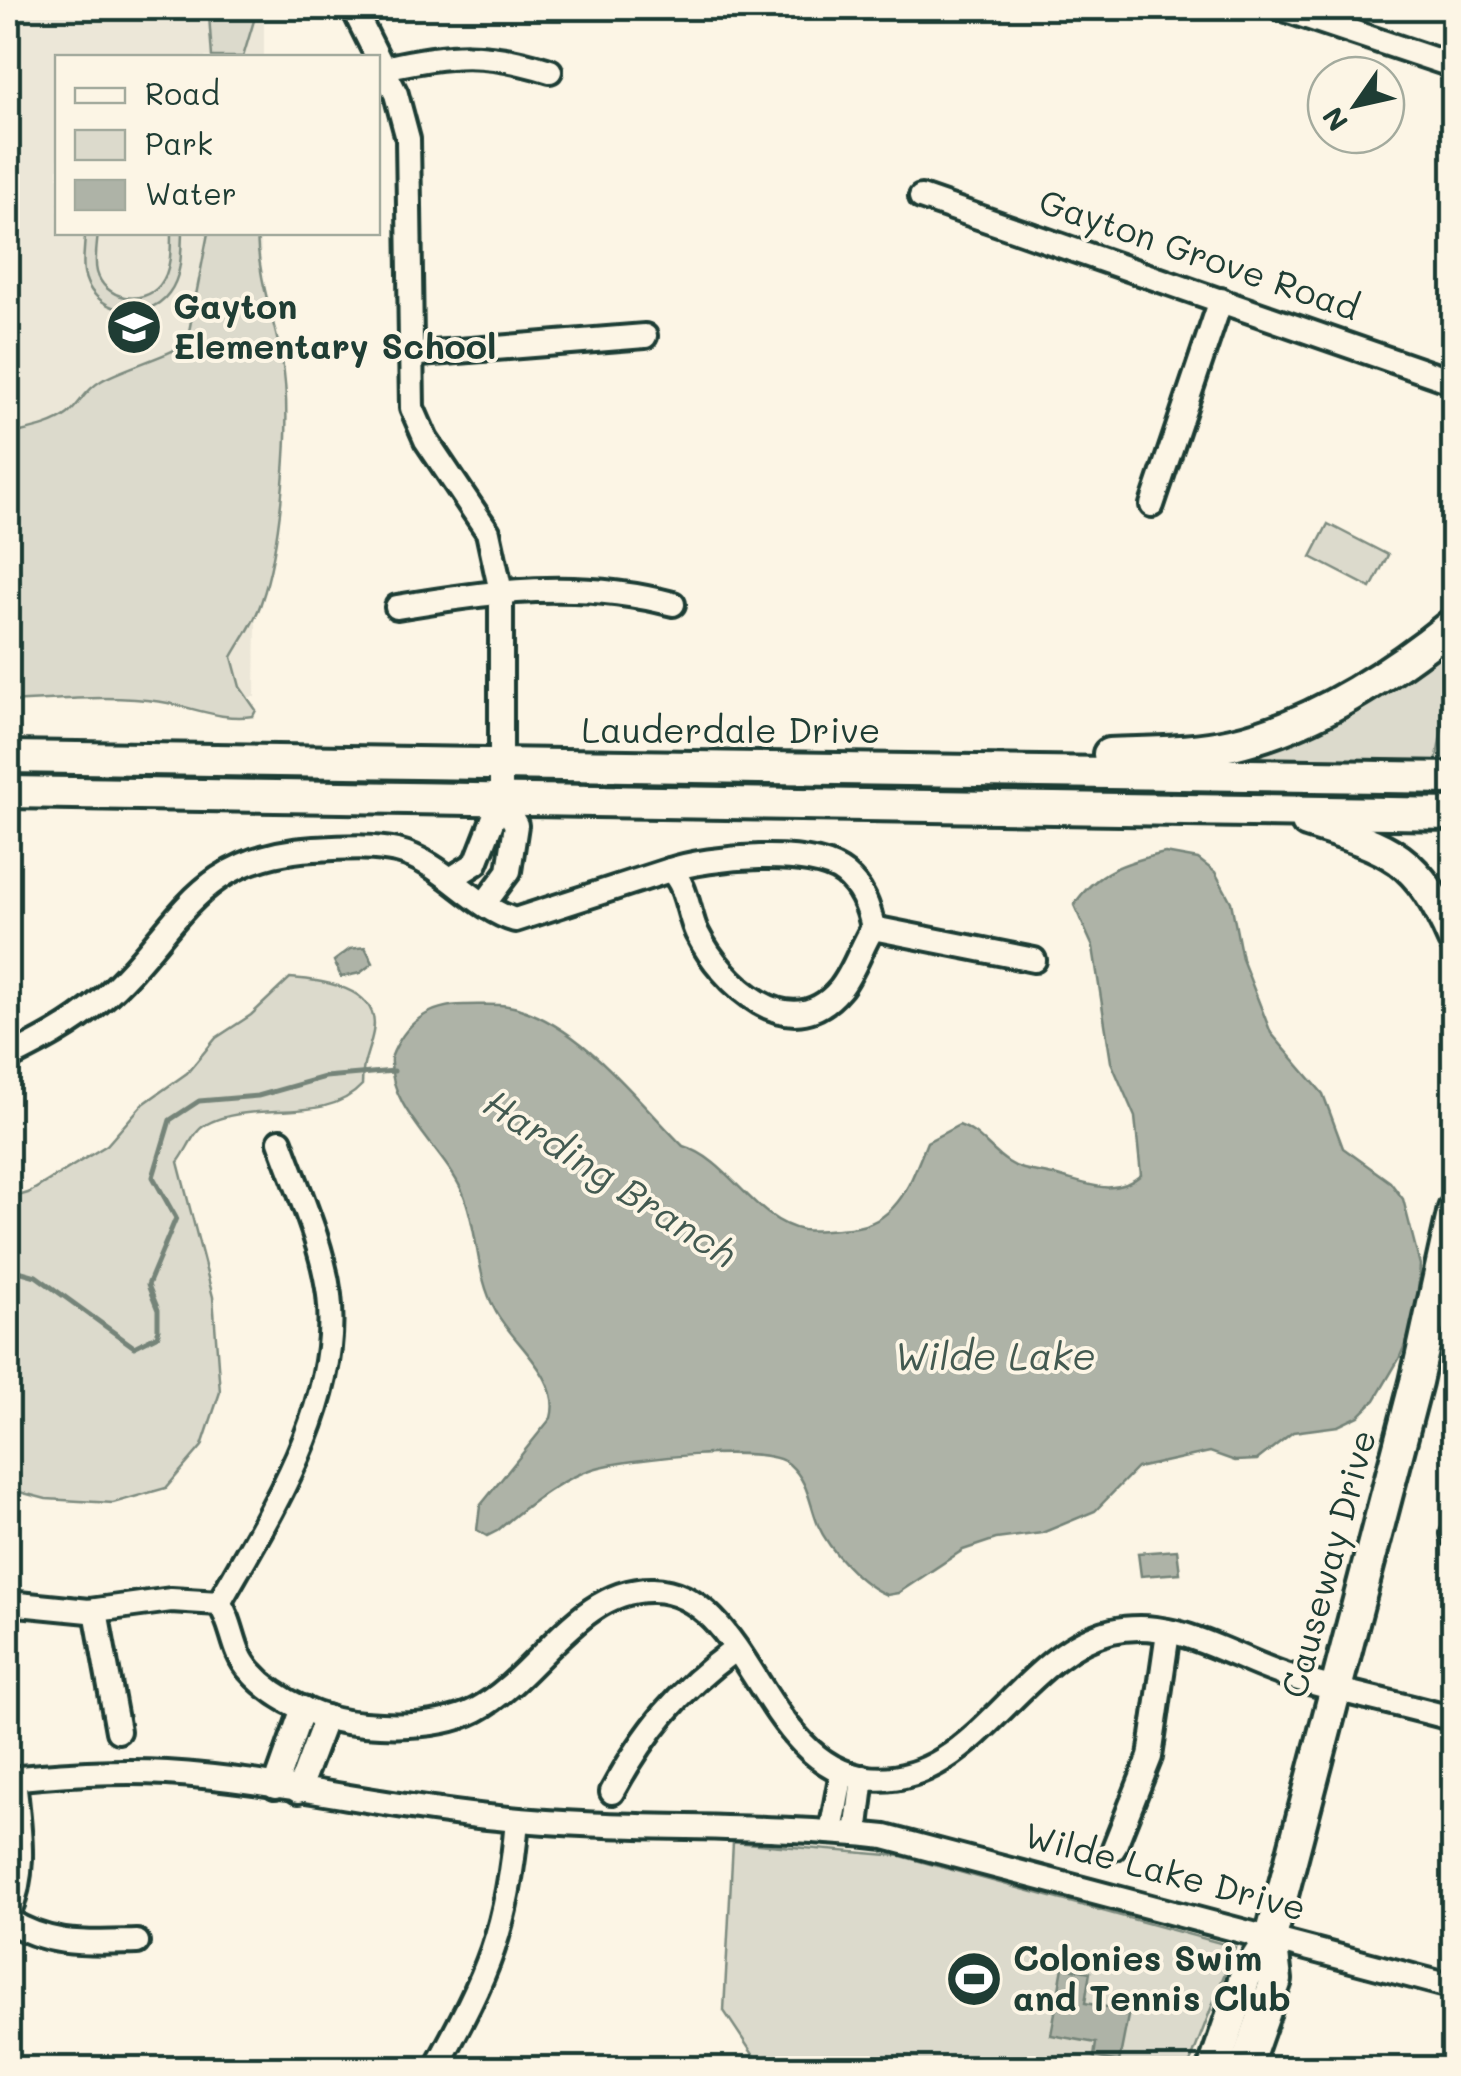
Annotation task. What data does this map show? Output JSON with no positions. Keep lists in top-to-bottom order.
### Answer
{
  "streets": {
    "main road": ["Lauderdale Drive", "Causeway Drive"],
    "street": ["Gayton Grove Road", "Wilde Lake Drive"]
  },
  "crossings": [
    ["Causeway Drive", "Wilde Lake Drive"]
  ],
  "water": ["Harding Branch", "Wilde Lake"],
  "places": {
    "school or university": ["Gayton Elementary School"],
    "sports": ["Colonies Swim and Tennis Club"]
  },
  "legend": ["Road", "Park", "Water"],
  "north": "bottom left"
}
